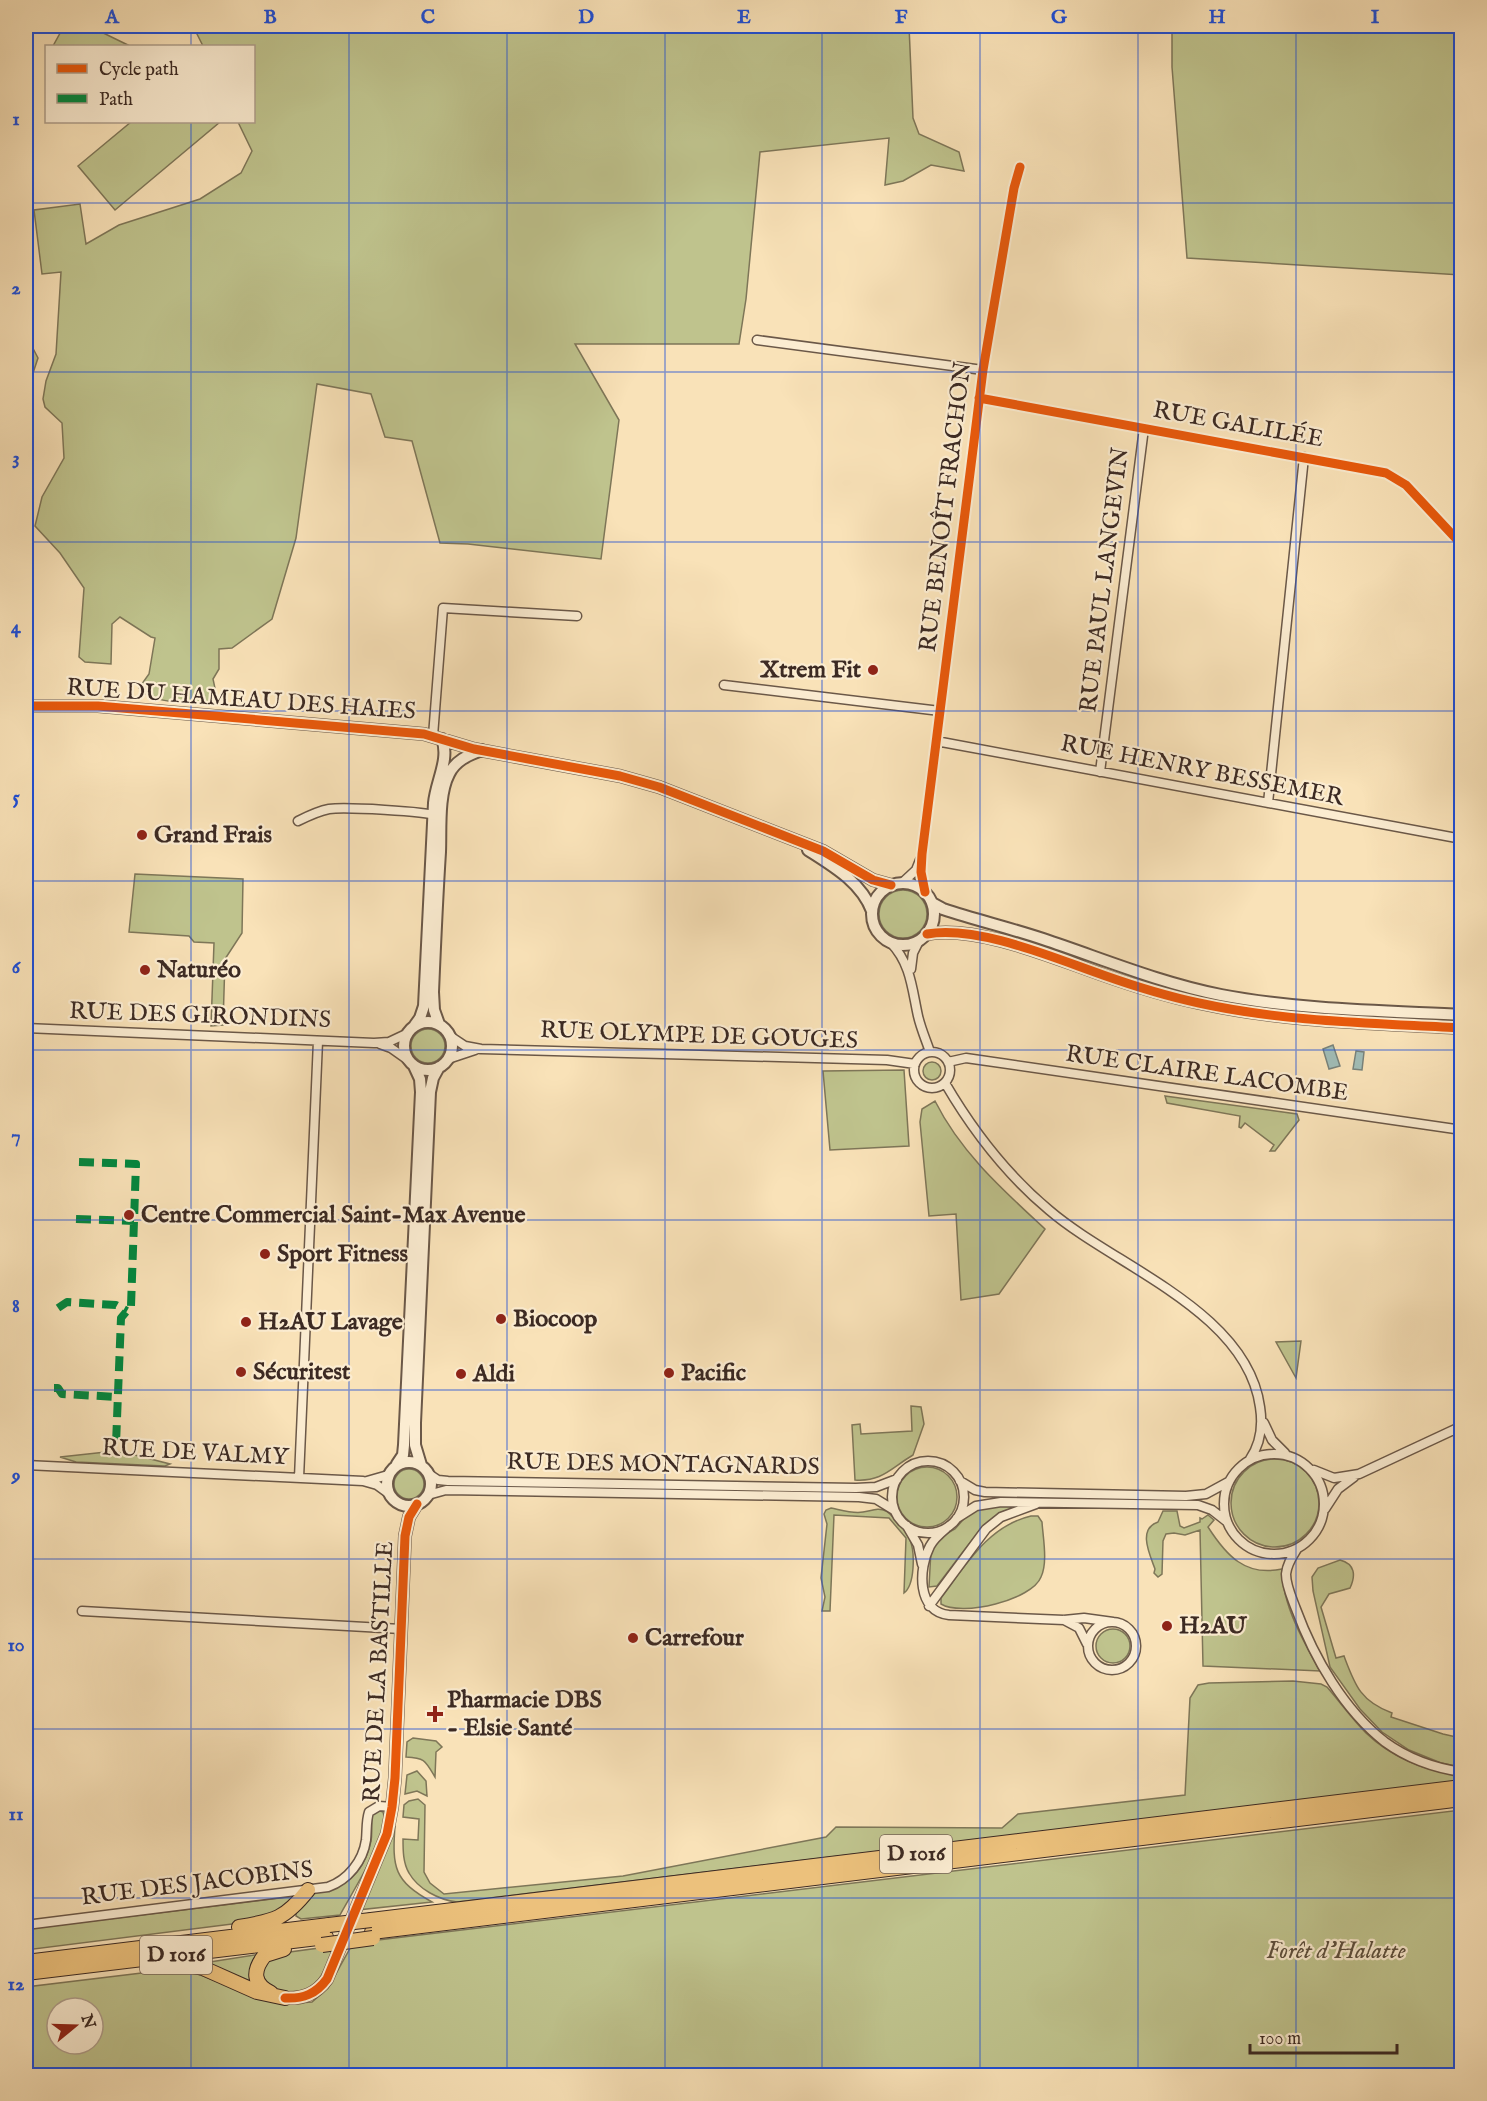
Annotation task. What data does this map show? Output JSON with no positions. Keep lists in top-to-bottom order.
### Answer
{
  "streets": {
    "highway": ["D 1016"],
    "street": [
      "RUE GALILÉE",
      "RUE BENOÎT FRACHON",
      "RUE PAUL LANGEVIN",
      "RUE DU HAMEAU DES HAIES",
      "RUE HENRY BESSEMER",
      "RUE DES GIRONDINS",
      "RUE OLYMPE DE GOUGES",
      "RUE CLAIRE LACOMBE",
      "RUE DE VALMY",
      "RUE DES MONTAGNARDS",
      "RUE DE LA BASTILLE",
      "RUE DES JACOBINS"
    ]
  },
  "crossings": [
    ["RUE GALILÉE", "RUE BENOÎT FRACHON"],
    ["RUE GALILÉE", "RUE PAUL LANGEVIN"],
    ["RUE BENOÎT FRACHON", "RUE DU HAMEAU DES HAIES"],
    ["RUE BENOÎT FRACHON", "RUE HENRY BESSEMER"],
    ["RUE PAUL LANGEVIN", "RUE HENRY BESSEMER"],
    ["RUE DES GIRONDINS", "RUE OLYMPE DE GOUGES"],
    ["RUE OLYMPE DE GOUGES", "RUE CLAIRE LACOMBE"],
    ["RUE DE VALMY", "RUE DES MONTAGNARDS"],
    ["RUE DE VALMY", "RUE DE LA BASTILLE"],
    ["RUE DES MONTAGNARDS", "RUE DE LA BASTILLE"],
    ["RUE DE LA BASTILLE", "RUE DES JACOBINS"]
  ],
  "parks": ["Forêt d'Halatte"],
  "places": {
    "other": [
      "Xtrem Fit",
      "Grand Frais",
      "Naturéo",
      "Centre Commercial Saint-Max Avenue",
      "Sport Fitness",
      "Biocoop",
      "H2AU Lavage",
      "Sécuritest",
      "Pacific",
      "Aldi",
      "H2AU",
      "Carrefour"
    ],
    "health": ["Pharmacie DBS - Elsie Santé"]
  },
  "legend": ["Cycle path", "Path"],
  "scale_bar": "100 m",
  "north": "right",
  "grid": {
    "columns": [
      "A",
      "B",
      "C",
      "D",
      "E",
      "F",
      "G",
      "H",
      "I"
    ],
    "rows": [
      "1",
      "2",
      "3",
      "4",
      "5",
      "6",
      "7",
      "8",
      "9",
      "10",
      "11",
      "12"
    ]
  }
}
